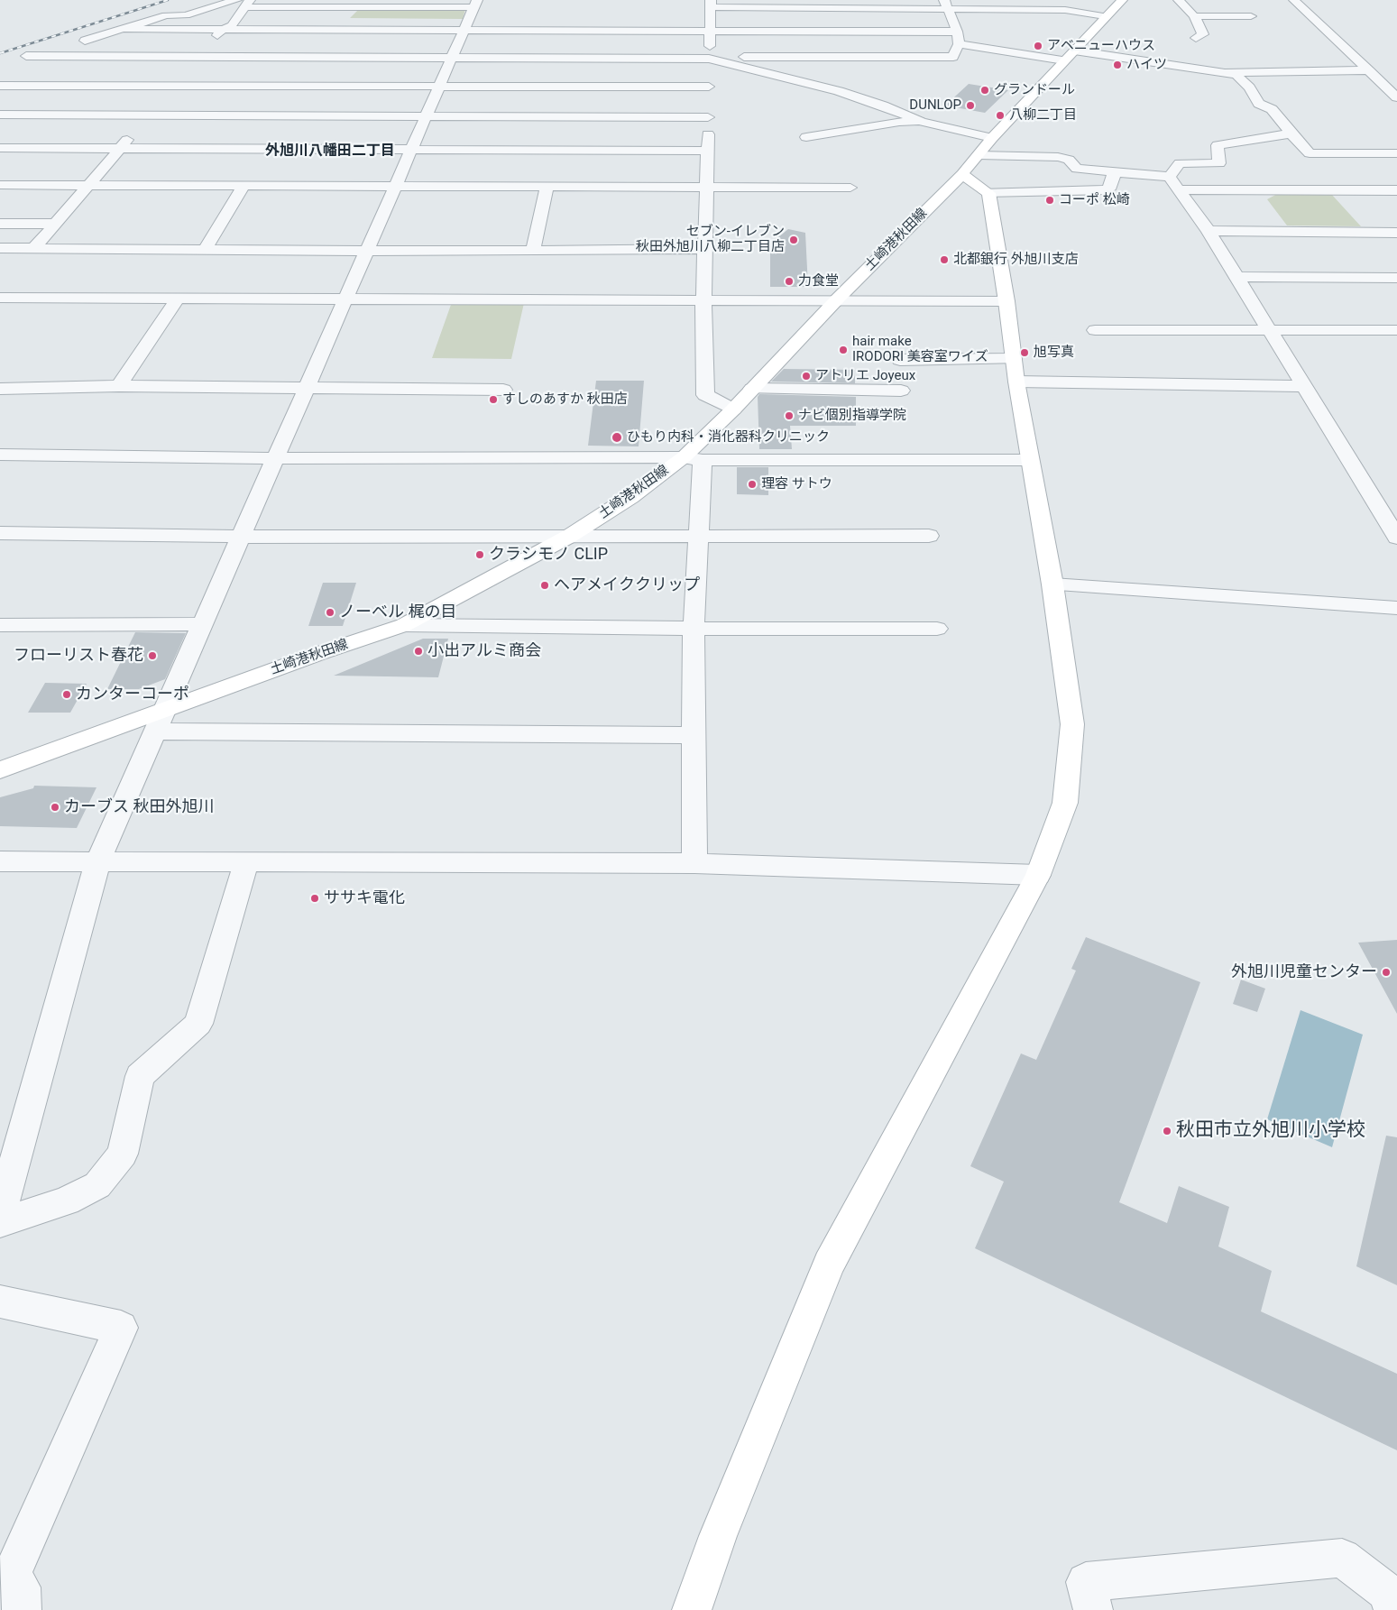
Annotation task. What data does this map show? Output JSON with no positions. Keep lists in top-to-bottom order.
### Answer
{
  "streets": {
    "main road": ["土崎港秋田線"]
  },
  "districts": ["外旭川八幡田二丁目"],
  "places": [
    "アベニューハウス",
    "ハイツ",
    "グランドール",
    "DUNLOP",
    "八柳二丁目",
    "コーポ 松崎",
    "セブン-イレブン 秋田外旭川八柳二丁目店",
    "北都銀行 外旭川支店",
    "力食堂",
    "hair make IRODORI 美容室ワイズ",
    "旭写真",
    "アトリエ Joyeux",
    "すしのあすか 秋田店",
    "ナビ個別指導学院",
    "ひもり内科・消化器科クリニック",
    "理容 サトウ",
    "クラシモノ CLIP",
    "ヘアメイククリップ",
    "ノーベル 梶の目",
    "小出アルミ商会",
    "フローリスト春花",
    "カンターコーポ",
    "カーブス 秋田外旭川",
    "ササキ電化",
    "外旭川児童センター",
    "秋田市立外旭川小学校"
  ]
}
